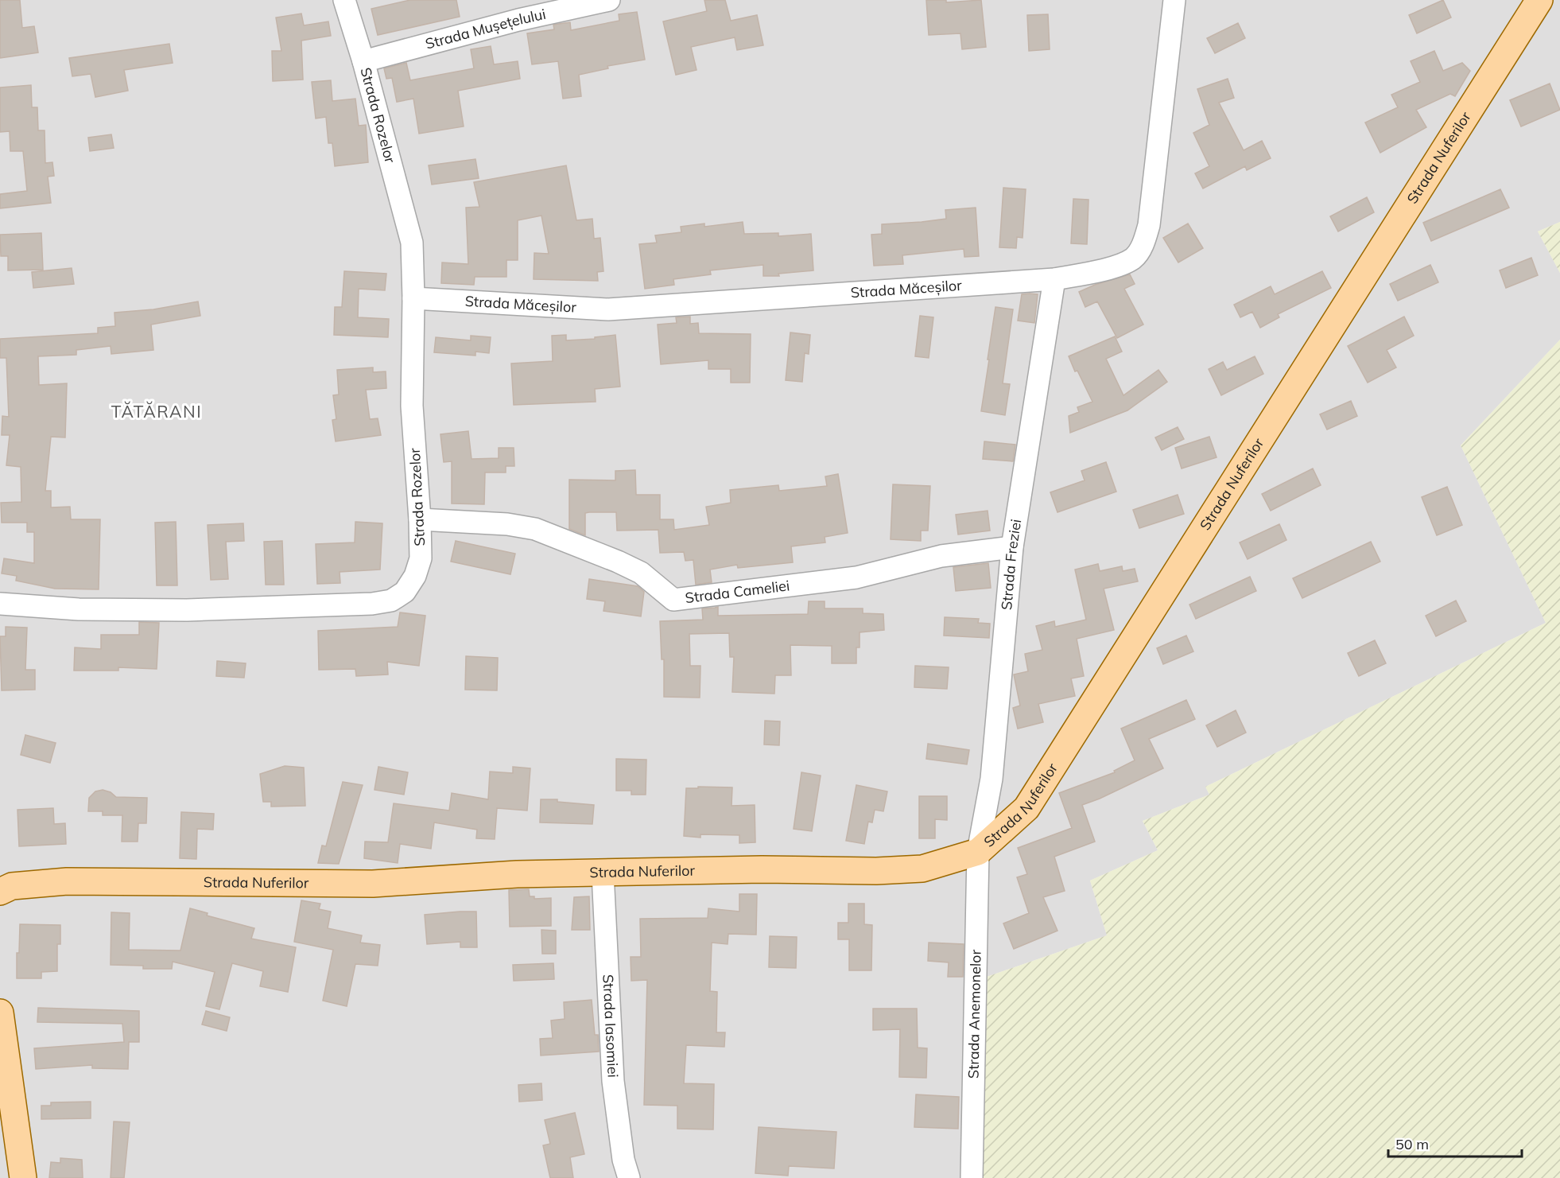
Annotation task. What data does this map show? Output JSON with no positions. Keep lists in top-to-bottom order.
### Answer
{
  "streets": {
    "main road": ["Strada Nuferilor"],
    "street": [
      "Strada Mușețelului",
      "Strada Rozelor",
      "Strada Măceșilor",
      "Strada Freziei",
      "Strada Cameliei",
      "Strada Anemonelor",
      "Strada Iasomiei"
    ]
  },
  "crossings": [
    ["Strada Mușețelului", "Strada Rozelor"],
    ["Strada Rozelor", "Strada Măceșilor"],
    ["Strada Rozelor", "Strada Cameliei"],
    ["Strada Nuferilor", "Strada Freziei"],
    ["Strada Nuferilor", "Strada Anemonelor"],
    ["Strada Nuferilor", "Strada Iasomiei"],
    ["Strada Măceșilor", "Strada Freziei"],
    ["Strada Freziei", "Strada Cameliei"],
    ["Strada Freziei", "Strada Anemonelor"]
  ],
  "districts": ["TĂTĂRANI"],
  "scale_bar": "50 m"
}
